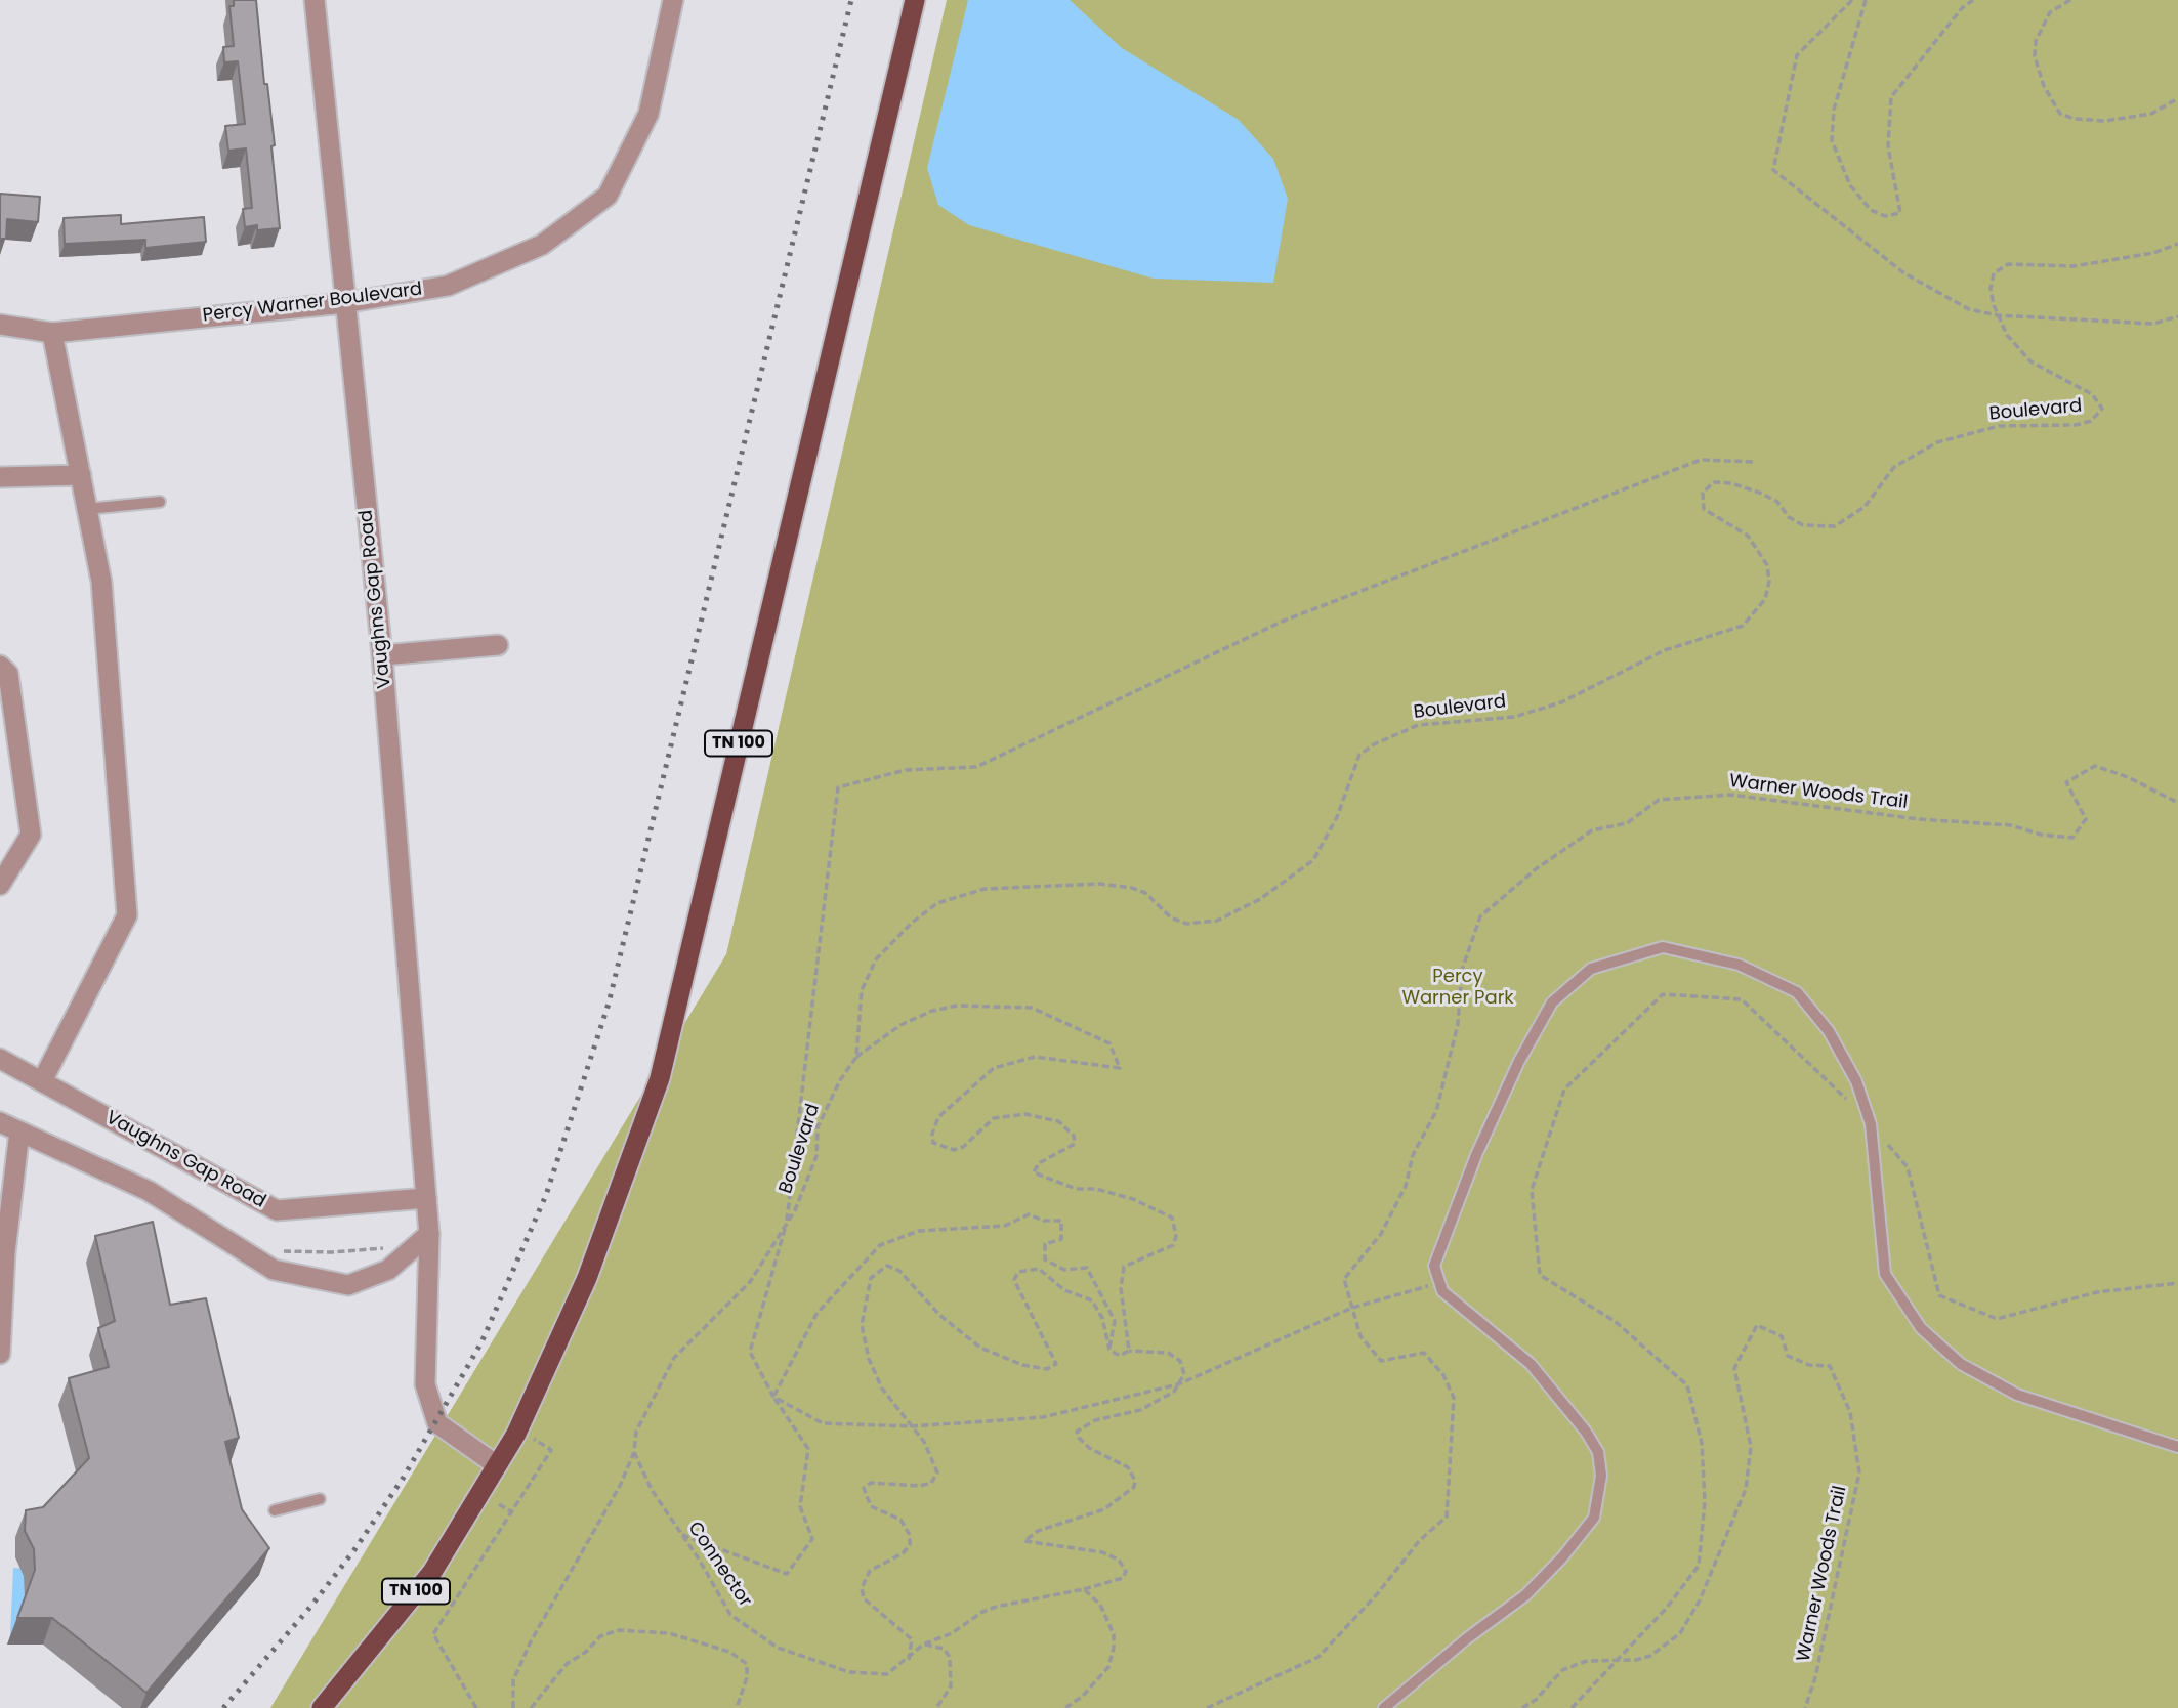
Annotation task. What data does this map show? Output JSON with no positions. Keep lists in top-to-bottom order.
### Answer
{
  "streets": {
    "main road": ["TN 100"],
    "street": ["Percy Warner Boulevard", "Vaughns Gap Road"],
    "path": ["Boulevard", "Warner Woods Trail", "Connector"]
  },
  "crossings": [
    ["Percy Warner Boulevard", "Vaughns Gap Road"],
    ["Boulevard", "Connector"],
    ["Vaughns Gap Road", "TN 100"]
  ],
  "parks": ["Percy Warner Park"]
}
